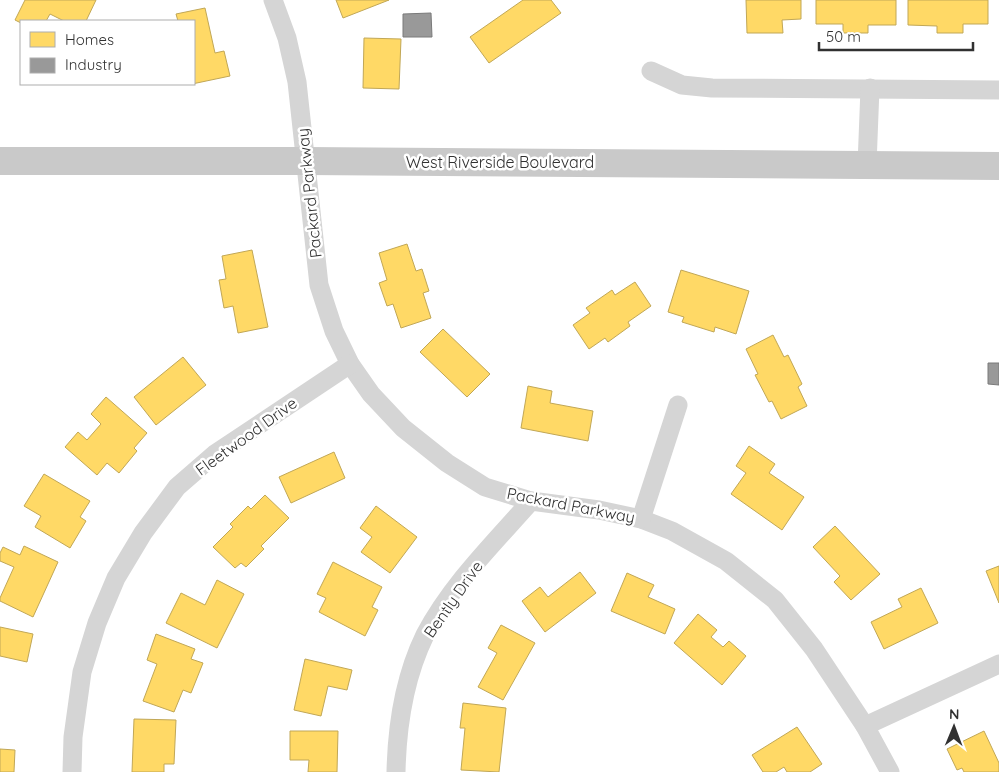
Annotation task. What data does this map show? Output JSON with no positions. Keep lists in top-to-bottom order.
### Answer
{
  "streets": {
    "main road": ["West Riverside Boulevard"],
    "street": ["Packard Parkway", "Fleetwood Drive", "Bently Drive"]
  },
  "crossings": [
    ["West Riverside Boulevard", "Packard Parkway"],
    ["Packard Parkway", "Fleetwood Drive"],
    ["Packard Parkway", "Bently Drive"]
  ],
  "legend": ["Homes", "Industry"],
  "scale_bar": "50 m",
  "north": "top"
}
